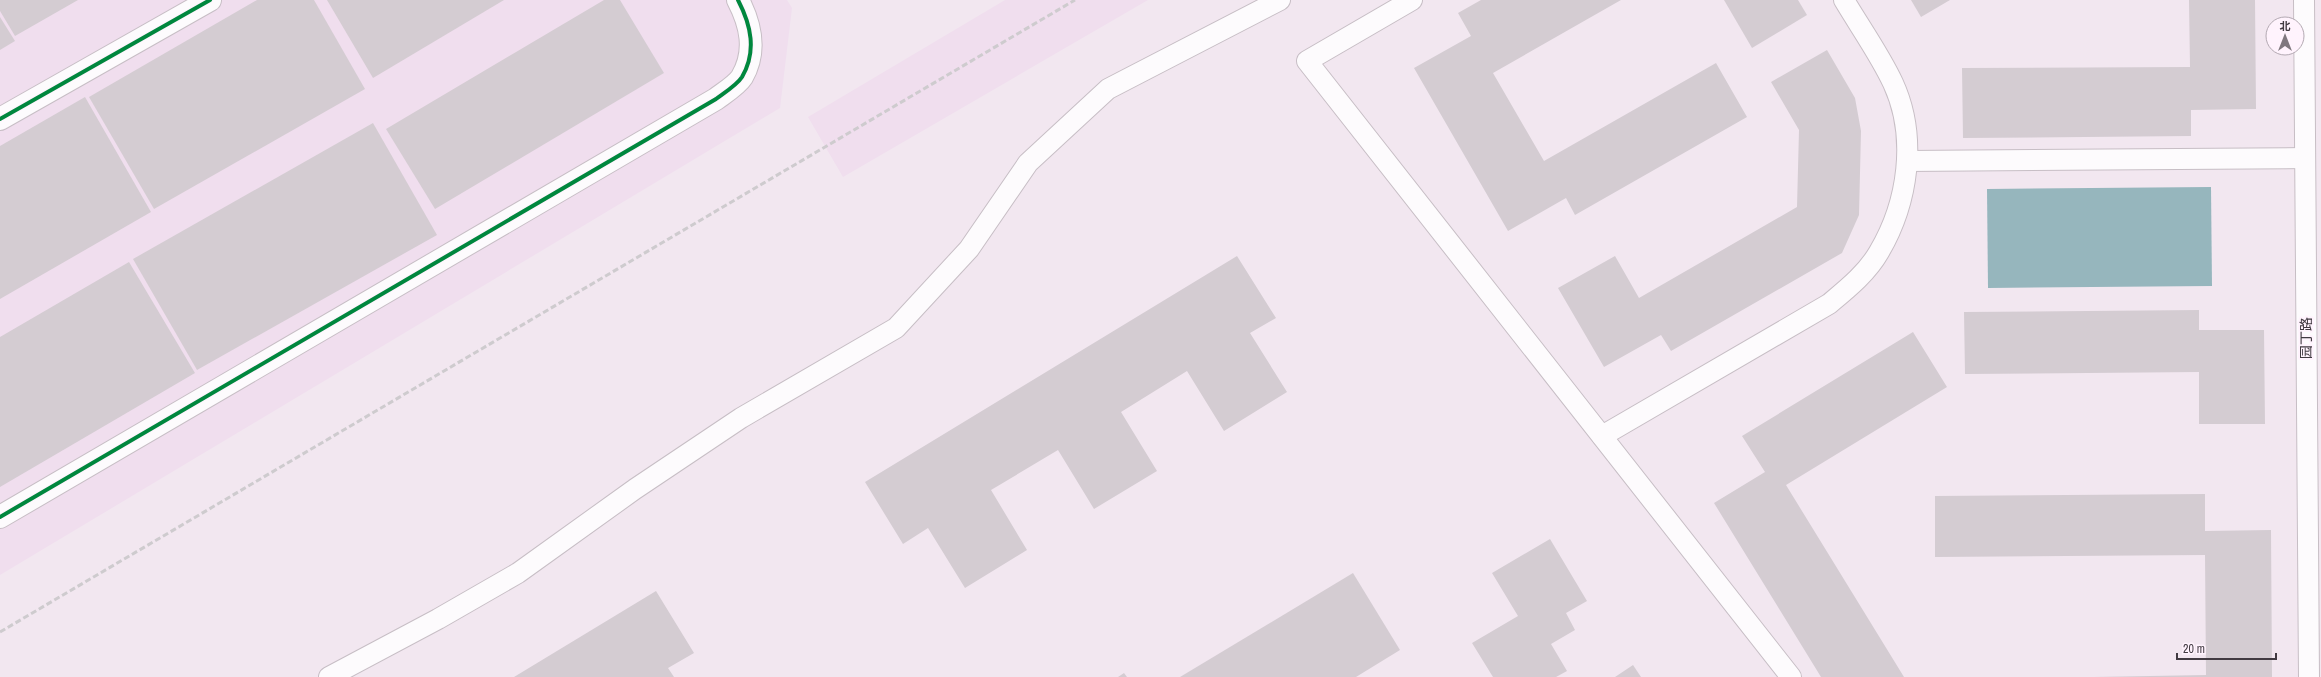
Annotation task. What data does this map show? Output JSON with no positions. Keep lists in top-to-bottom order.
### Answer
{
  "streets": {
    "lane": ["园丁路"]
  },
  "scale_bar": "20 m",
  "north": "top"
}
